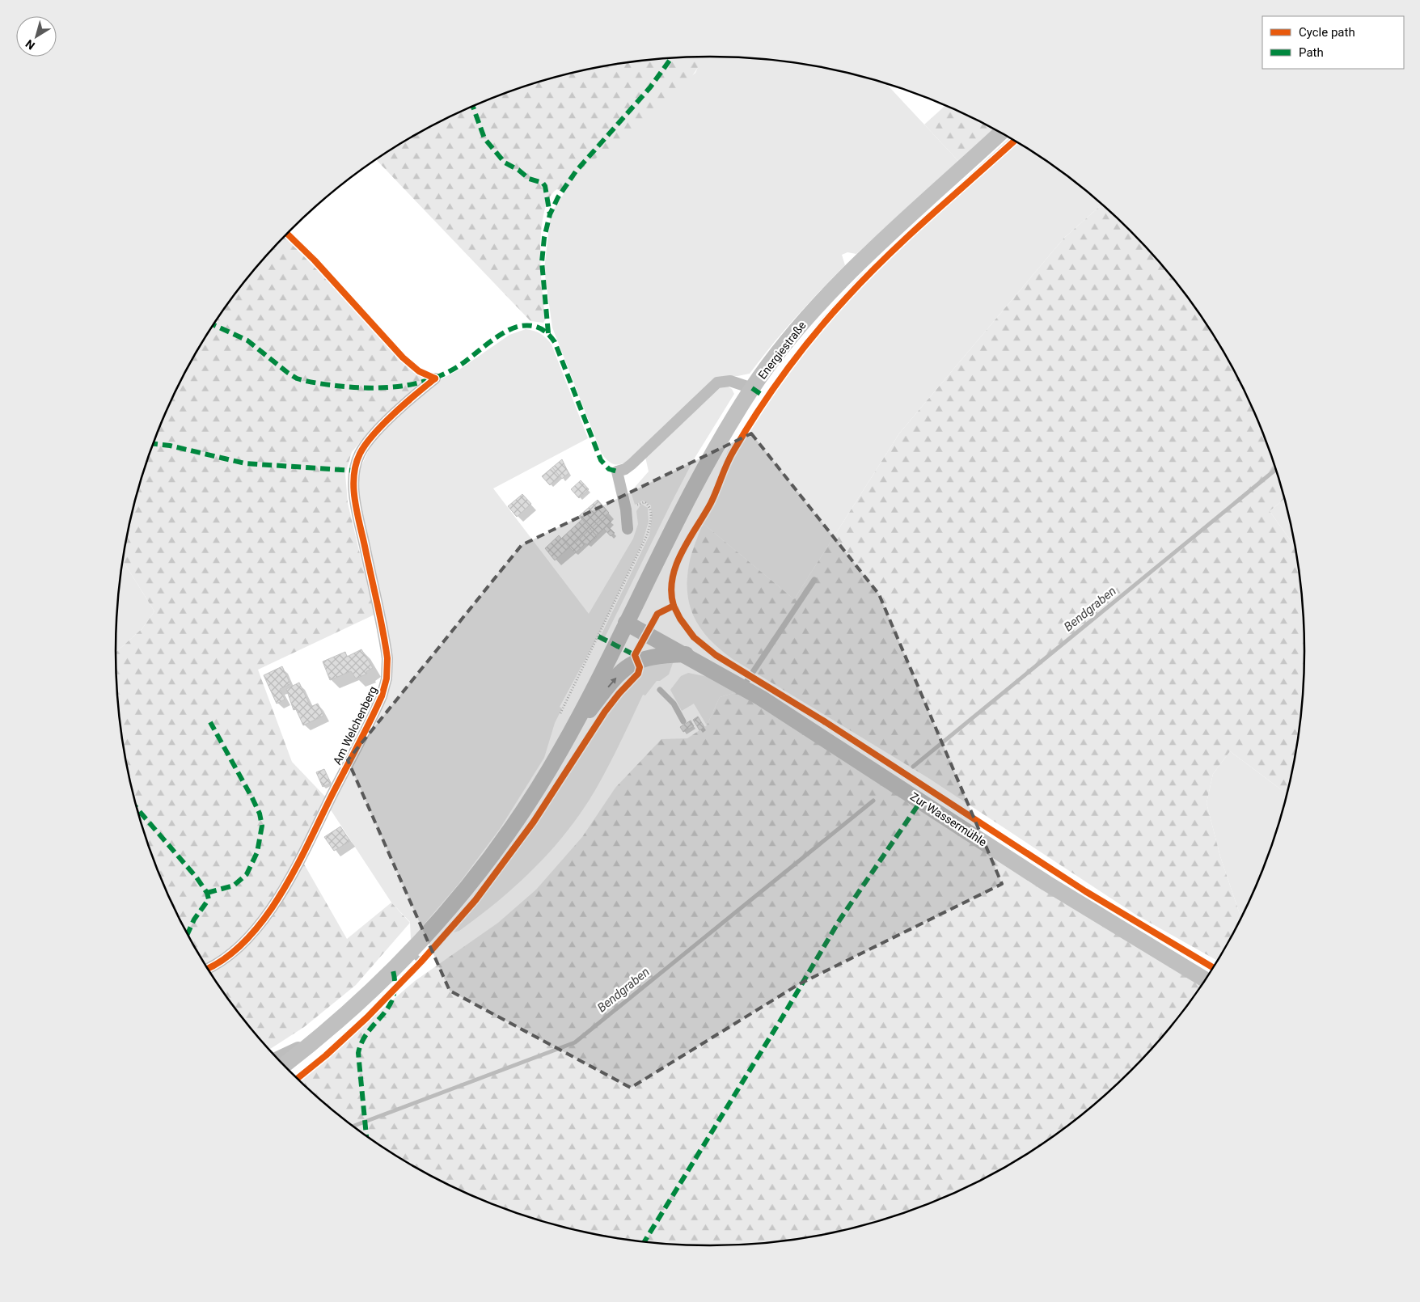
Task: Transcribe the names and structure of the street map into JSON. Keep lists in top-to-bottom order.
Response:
{
  "streets": {
    "main road": ["Energiestraße", "Zur Wassermühle"],
    "street": ["Am Welchenberg"]
  },
  "crossings": [
    ["Energiestraße", "Zur Wassermühle"]
  ],
  "water": ["Bendgraben"],
  "legend": ["Cycle path", "Path"],
  "north": "bottom left"
}
